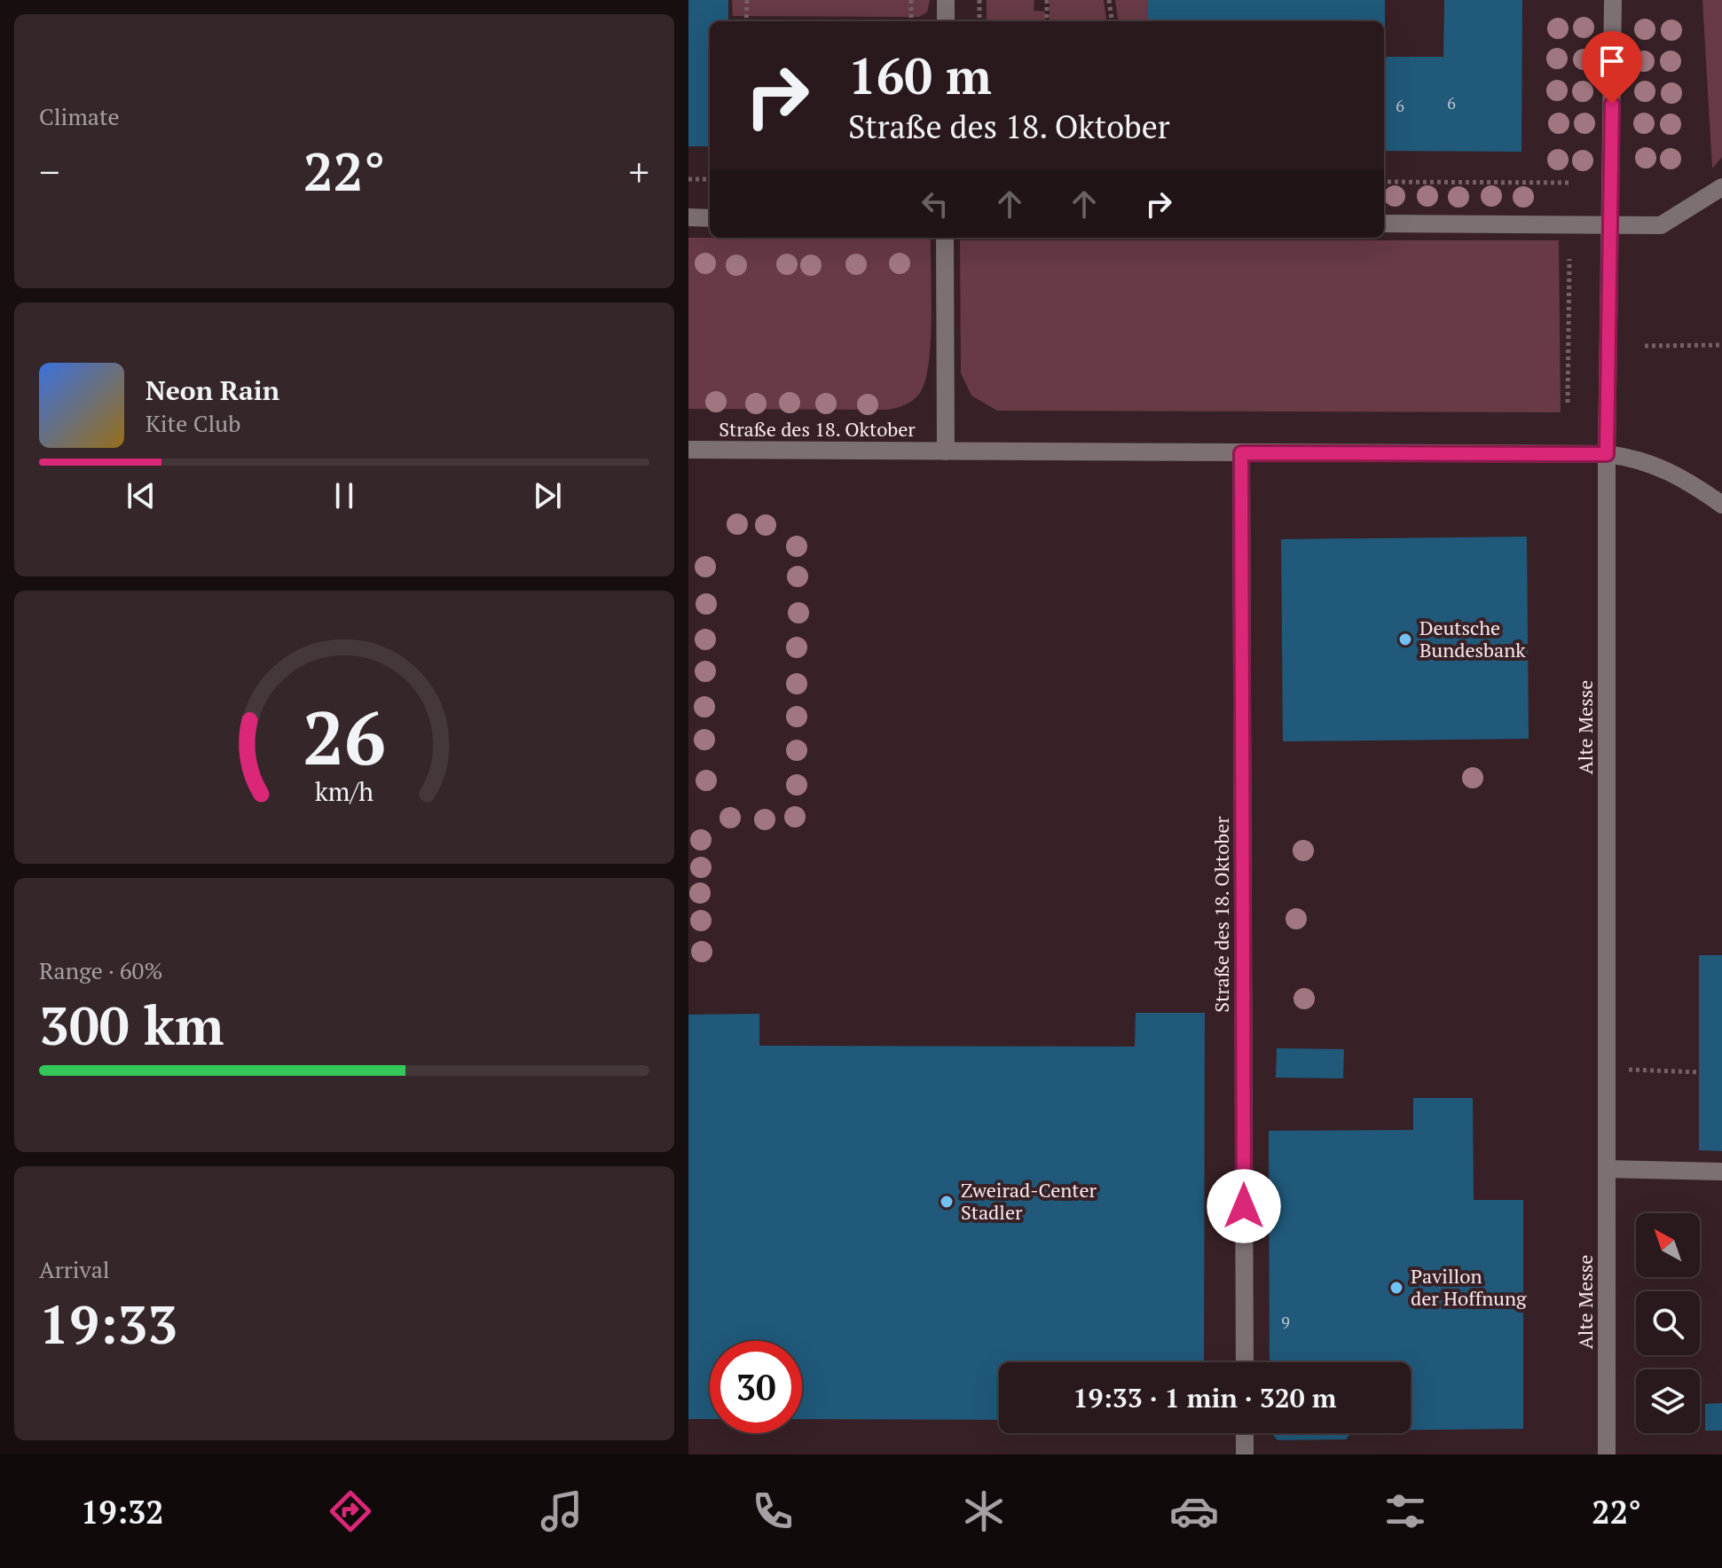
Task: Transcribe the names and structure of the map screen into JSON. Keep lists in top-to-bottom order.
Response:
{
  "streets": {
    "street": ["Straße des 18. Oktober", "Alte Messe"]
  },
  "crossings": [
    ["Straße des 18. Oktober", "Alte Messe"]
  ],
  "places": ["Deutsche Bundesbank", "Zweirad-Center Stadler", "Pavillon der Hoffnung"],
  "house_numbers": ["6", "6", "9"],
  "north": "top left",
  "page": {
    "tile": [
      "Climate",
      ["Range · 60%", "300 km"],
      ["Arrival", "19:33"]
    ],
    "turn": ["160 m", "Straße des 18. Oktober"],
    "heat": ["−", "22°", "+"],
    "song": ["Neon Rain", "Kite Club"],
    "limit": "30",
    "trip": "19:33 · 1 min · 320 m",
    "tabs": ["19:32", "22°"],
    "gauge": ["26", "km/h"]
  }
}
